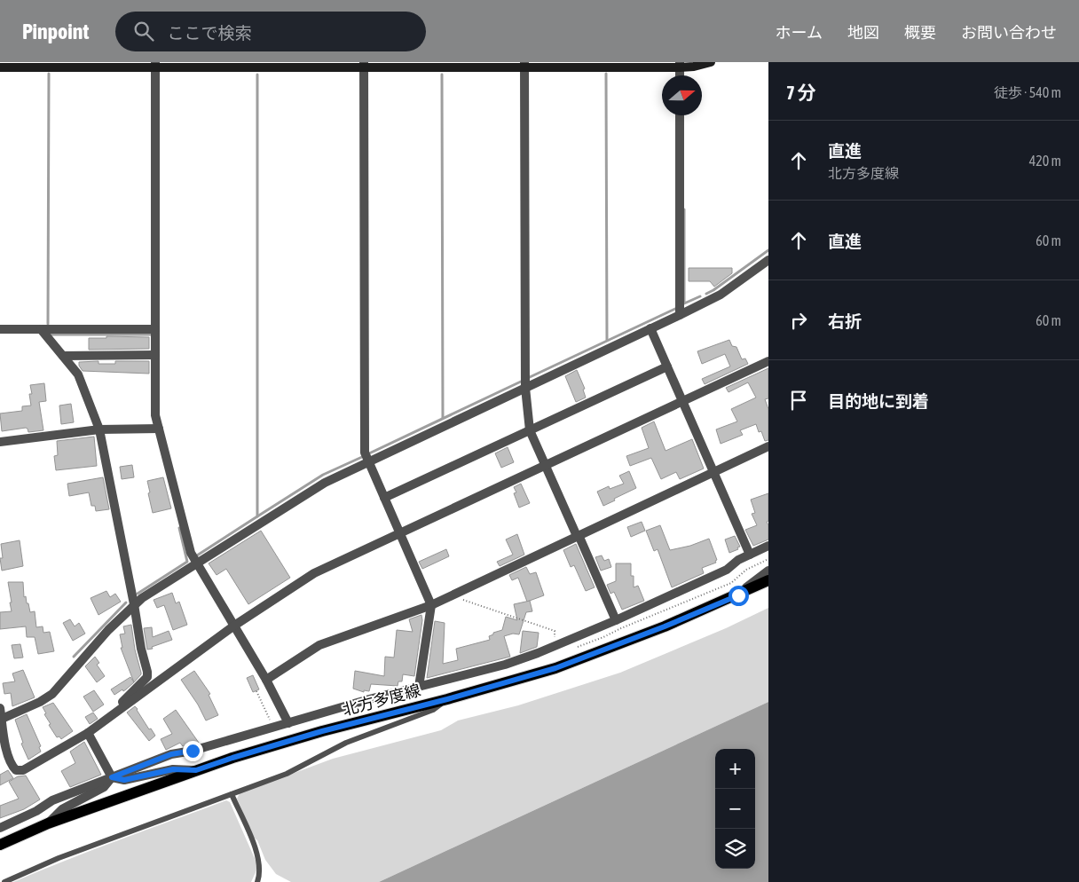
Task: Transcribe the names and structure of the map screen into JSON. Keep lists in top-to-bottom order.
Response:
{
  "streets": {
    "main road": ["北方多度線"]
  },
  "north": "right",
  "page": {
    "header": "Pinpoint",
    "search": "ここで検索",
    "nav": [
      "ホーム",
      "地図",
      "概要",
      "お問い合わせ"
    ],
    "heading": ["7 分", "徒歩 · 540 m"],
    "list": [
      ["直進", "北方多度線", "420 m"],
      ["直進", "60 m"],
      ["右折", "60 m"],
      "目的地に到着"
    ],
    "map_buttons": ["+", "−"]
  }
}
